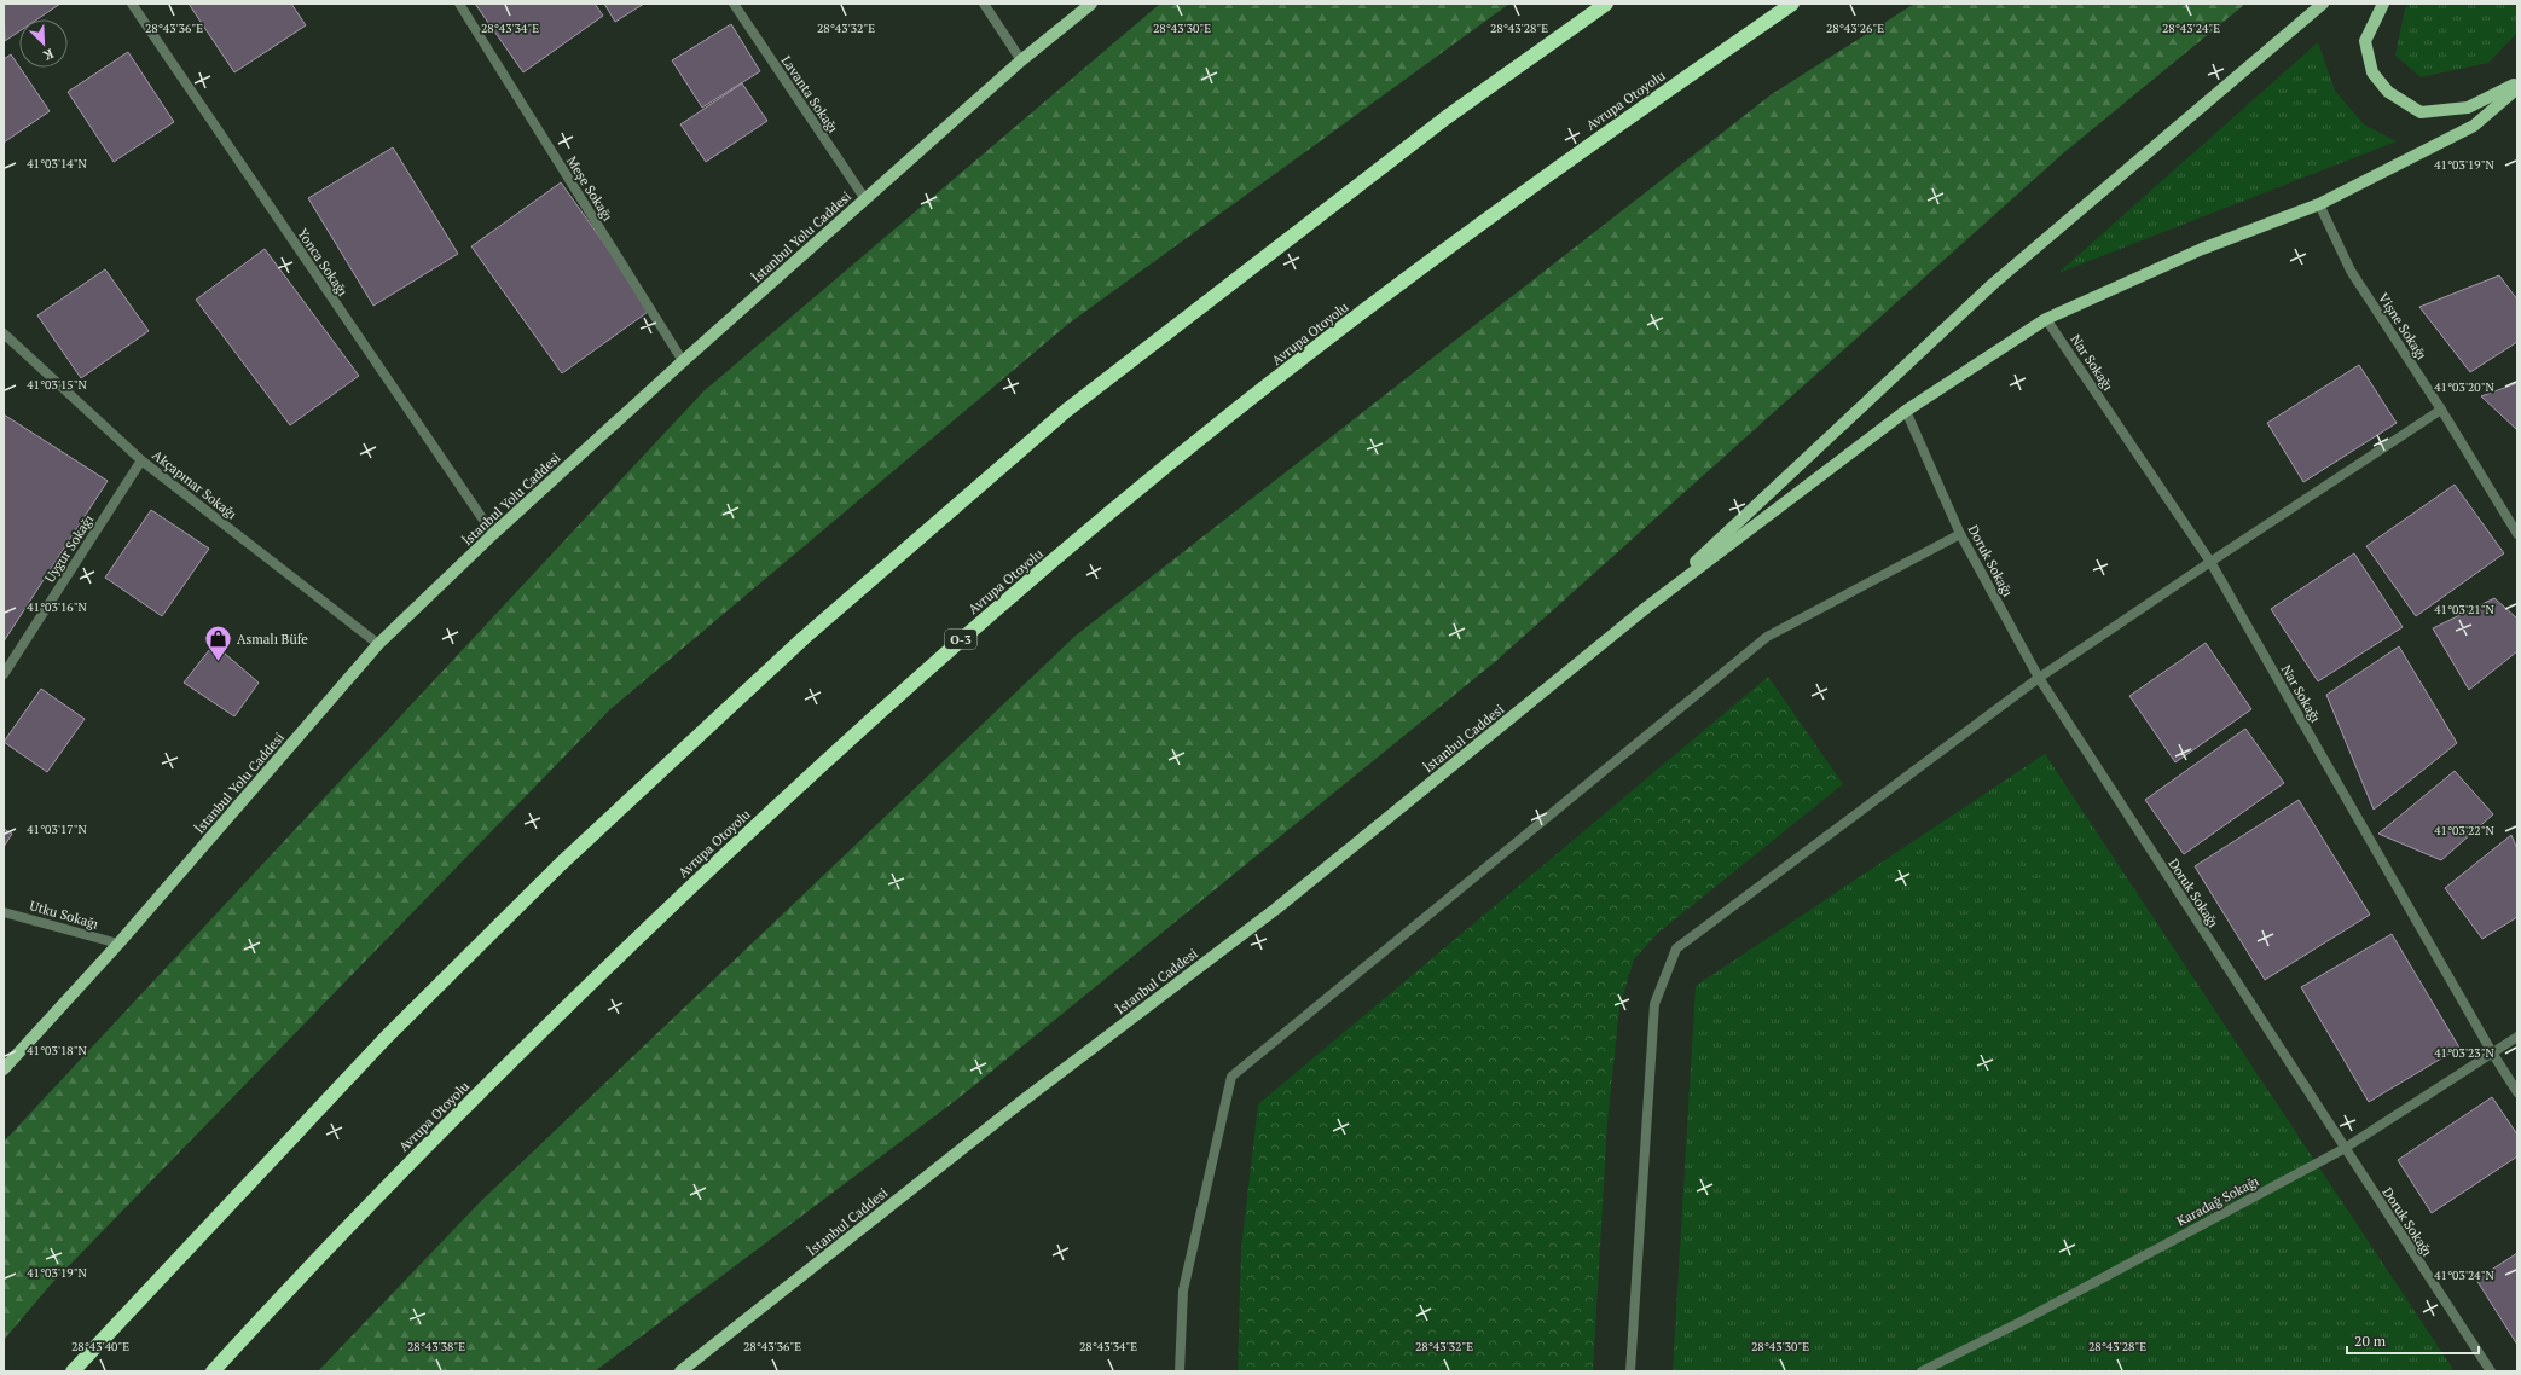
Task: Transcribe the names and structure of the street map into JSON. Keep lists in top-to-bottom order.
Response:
{
  "streets": {
    "highway": ["Avrupa Otoyolu", "O-3"],
    "main road": ["İstanbul Yolu Caddesi", "İstanbul Caddesi"],
    "street": [
      "Lavanta Sokağı",
      "Meşe Sokağı",
      "Yonca Sokağı",
      "Vişne Sokağı",
      "Nar Sokağı",
      "Akçapınar Sokağı",
      "Uygur Sokağı",
      "Doruk Sokağı",
      "Utku Sokağı",
      "Karadağ Sokağı"
    ]
  },
  "crossings": [
    ["Lavanta Sokağı", "İstanbul Yolu Caddesi"],
    ["Meşe Sokağı", "İstanbul Yolu Caddesi"],
    ["İstanbul Yolu Caddesi", "Yonca Sokağı"],
    ["İstanbul Yolu Caddesi", "Akçapınar Sokağı"],
    ["İstanbul Yolu Caddesi", "Utku Sokağı"],
    ["Nar Sokağı", "Karadağ Sokağı"],
    ["Akçapınar Sokağı", "Uygur Sokağı"],
    ["Doruk Sokağı", "Karadağ Sokağı"]
  ],
  "places": {
    "shop": ["Asmalı Büfe"]
  },
  "scale_bar": "20 m",
  "north": "bottom right",
  "coordinates": [
    "28°43'36\"E",
    "28°43'34\"E",
    "28°43'32\"E",
    "28°43'30\"E",
    "28°43'28\"E",
    "28°43'26\"E",
    "28°43'24\"E",
    "41°03'14\"N",
    "41°03'19\"N",
    "41°03'15\"N",
    "41°03'20\"N",
    "41°03'16\"N",
    "41°03'21\"N",
    "41°03'17\"N",
    "41°03'22\"N",
    "41°03'18\"N",
    "41°03'23\"N",
    "41°03'24\"N",
    "28°43'40\"E",
    "28°43'38\"E"
  ]
}
